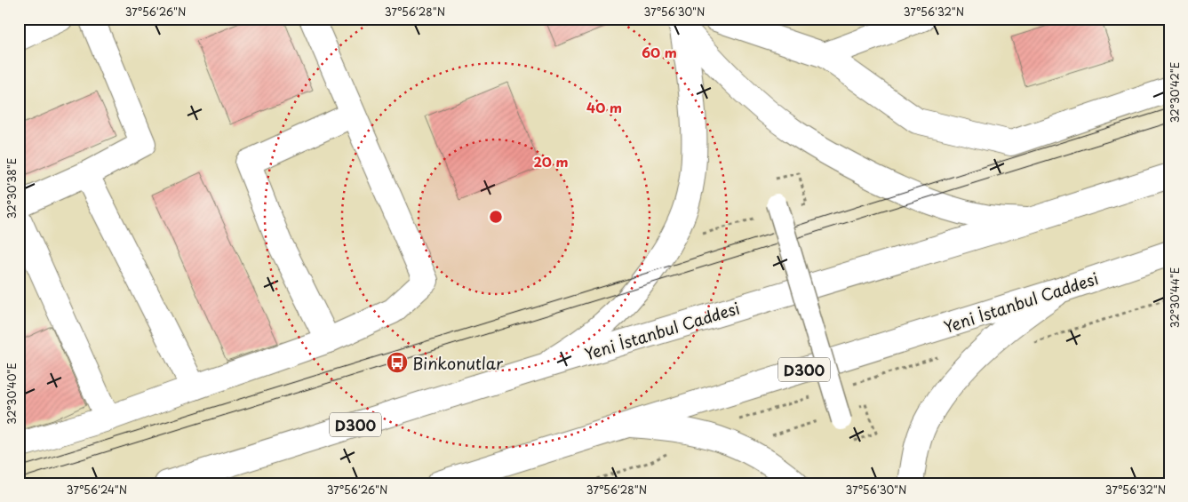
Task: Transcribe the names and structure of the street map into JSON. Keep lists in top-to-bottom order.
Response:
{
  "streets": {
    "main road": ["Yeni İstanbul Caddesi", "D300"]
  },
  "places": {
    "bus stop": ["Binkonutlar"]
  },
  "coordinates": [
    "37°56'26\"N",
    "37°56'28\"N",
    "37°56'30\"N",
    "37°56'32\"N",
    "32°30'42\"E",
    "32°30'38\"E",
    "32°30'44\"E",
    "32°30'40\"E",
    "37°56'24\"N"
  ],
  "rings": ["60 m", "40 m", "20 m"]
}
